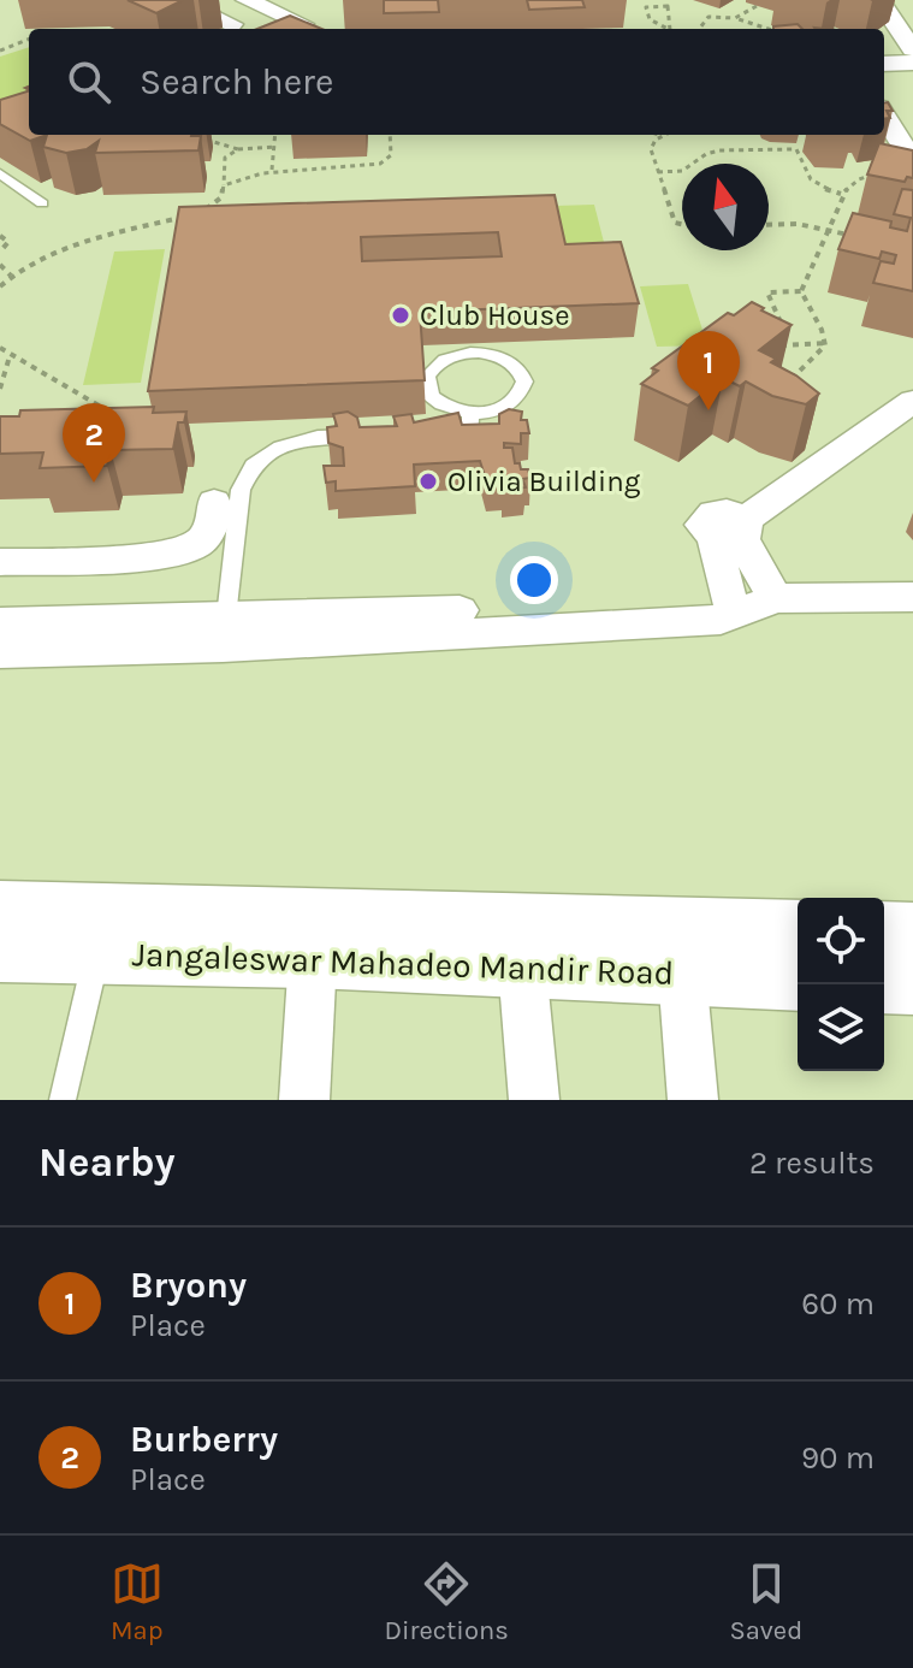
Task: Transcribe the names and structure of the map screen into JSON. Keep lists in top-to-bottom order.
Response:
{
  "streets": {
    "main road": ["Jangaleswar Mahadeo Mandir Road"]
  },
  "places": ["Club House", "Olivia Building"],
  "north": "top",
  "page": {
    "search": "Search here",
    "pins": ["1", "2"],
    "heading": ["Nearby", "2 results"],
    "list": [
      {
        "mark": "1",
        "name": "Bryony",
        "note": "Place",
        "value": "60 m"
      },
      {
        "mark": "2",
        "name": "Burberry",
        "note": "Place",
        "value": "90 m"
      }
    ],
    "nav": ["Map", "Directions", "Saved"]
  }
}
